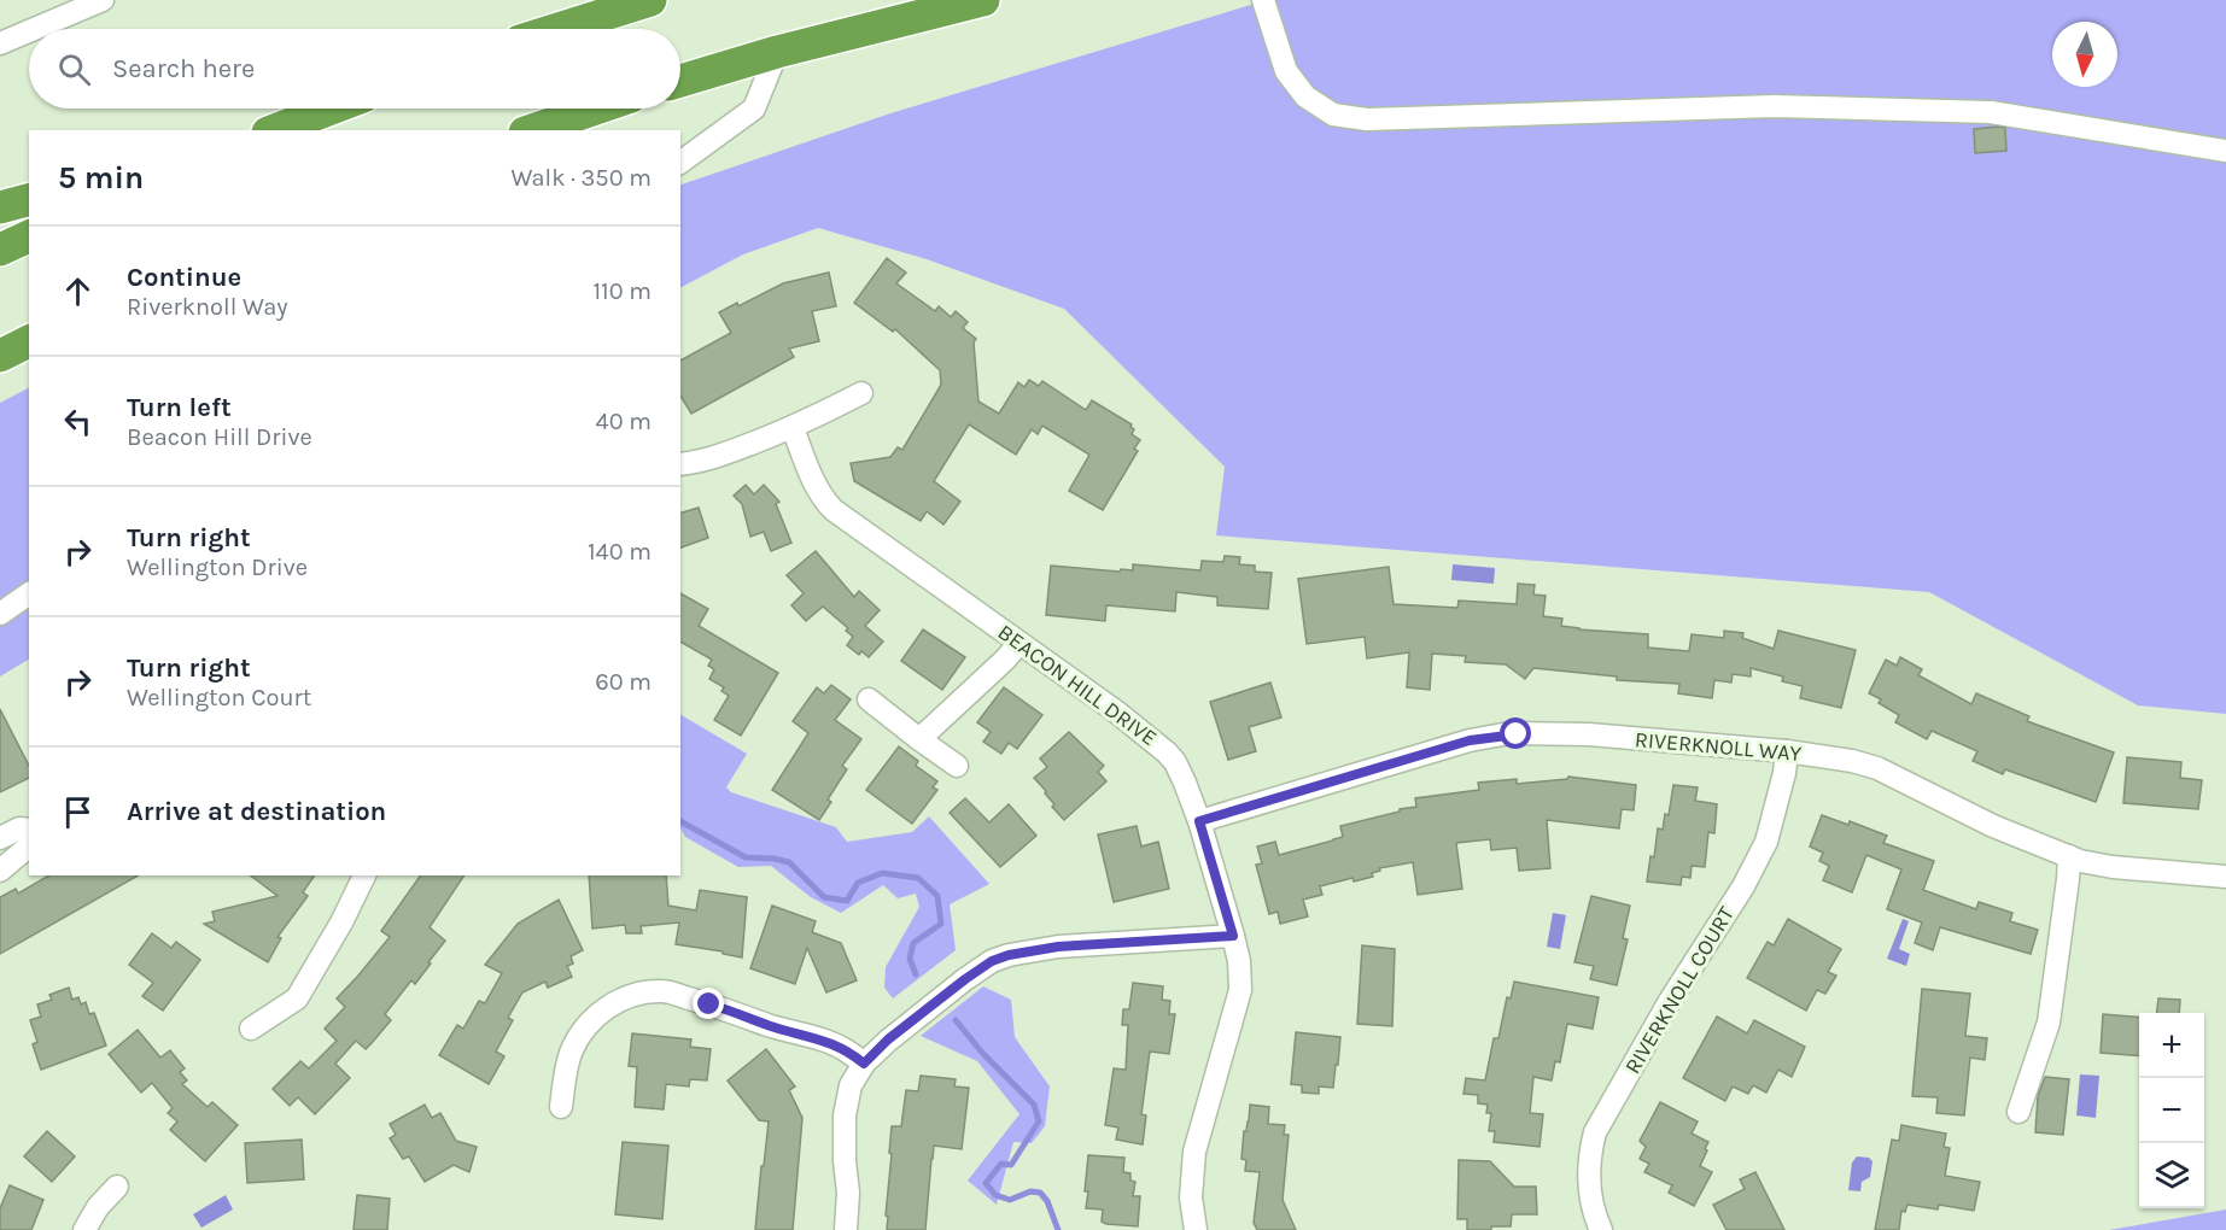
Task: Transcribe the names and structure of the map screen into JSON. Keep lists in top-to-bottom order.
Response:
{
  "streets": {
    "street": ["BEACON HILL DRIVE", "RIVERKNOLL WAY", "RIVERKNOLL COURT"]
  },
  "crossings": [
    ["BEACON HILL DRIVE", "RIVERKNOLL WAY"],
    ["RIVERKNOLL WAY", "RIVERKNOLL COURT"]
  ],
  "north": "bottom",
  "page": {
    "search": "Search here",
    "heading": ["5 min", "Walk · 350 m"],
    "list": [
      ["Continue", "Riverknoll Way", "110 m"],
      ["Turn left", "Beacon Hill Drive", "40 m"],
      ["Turn right", "Wellington Drive", "140 m"],
      ["Turn right", "Wellington Court", "60 m"],
      "Arrive at destination"
    ],
    "map_buttons": ["+", "−"]
  }
}
